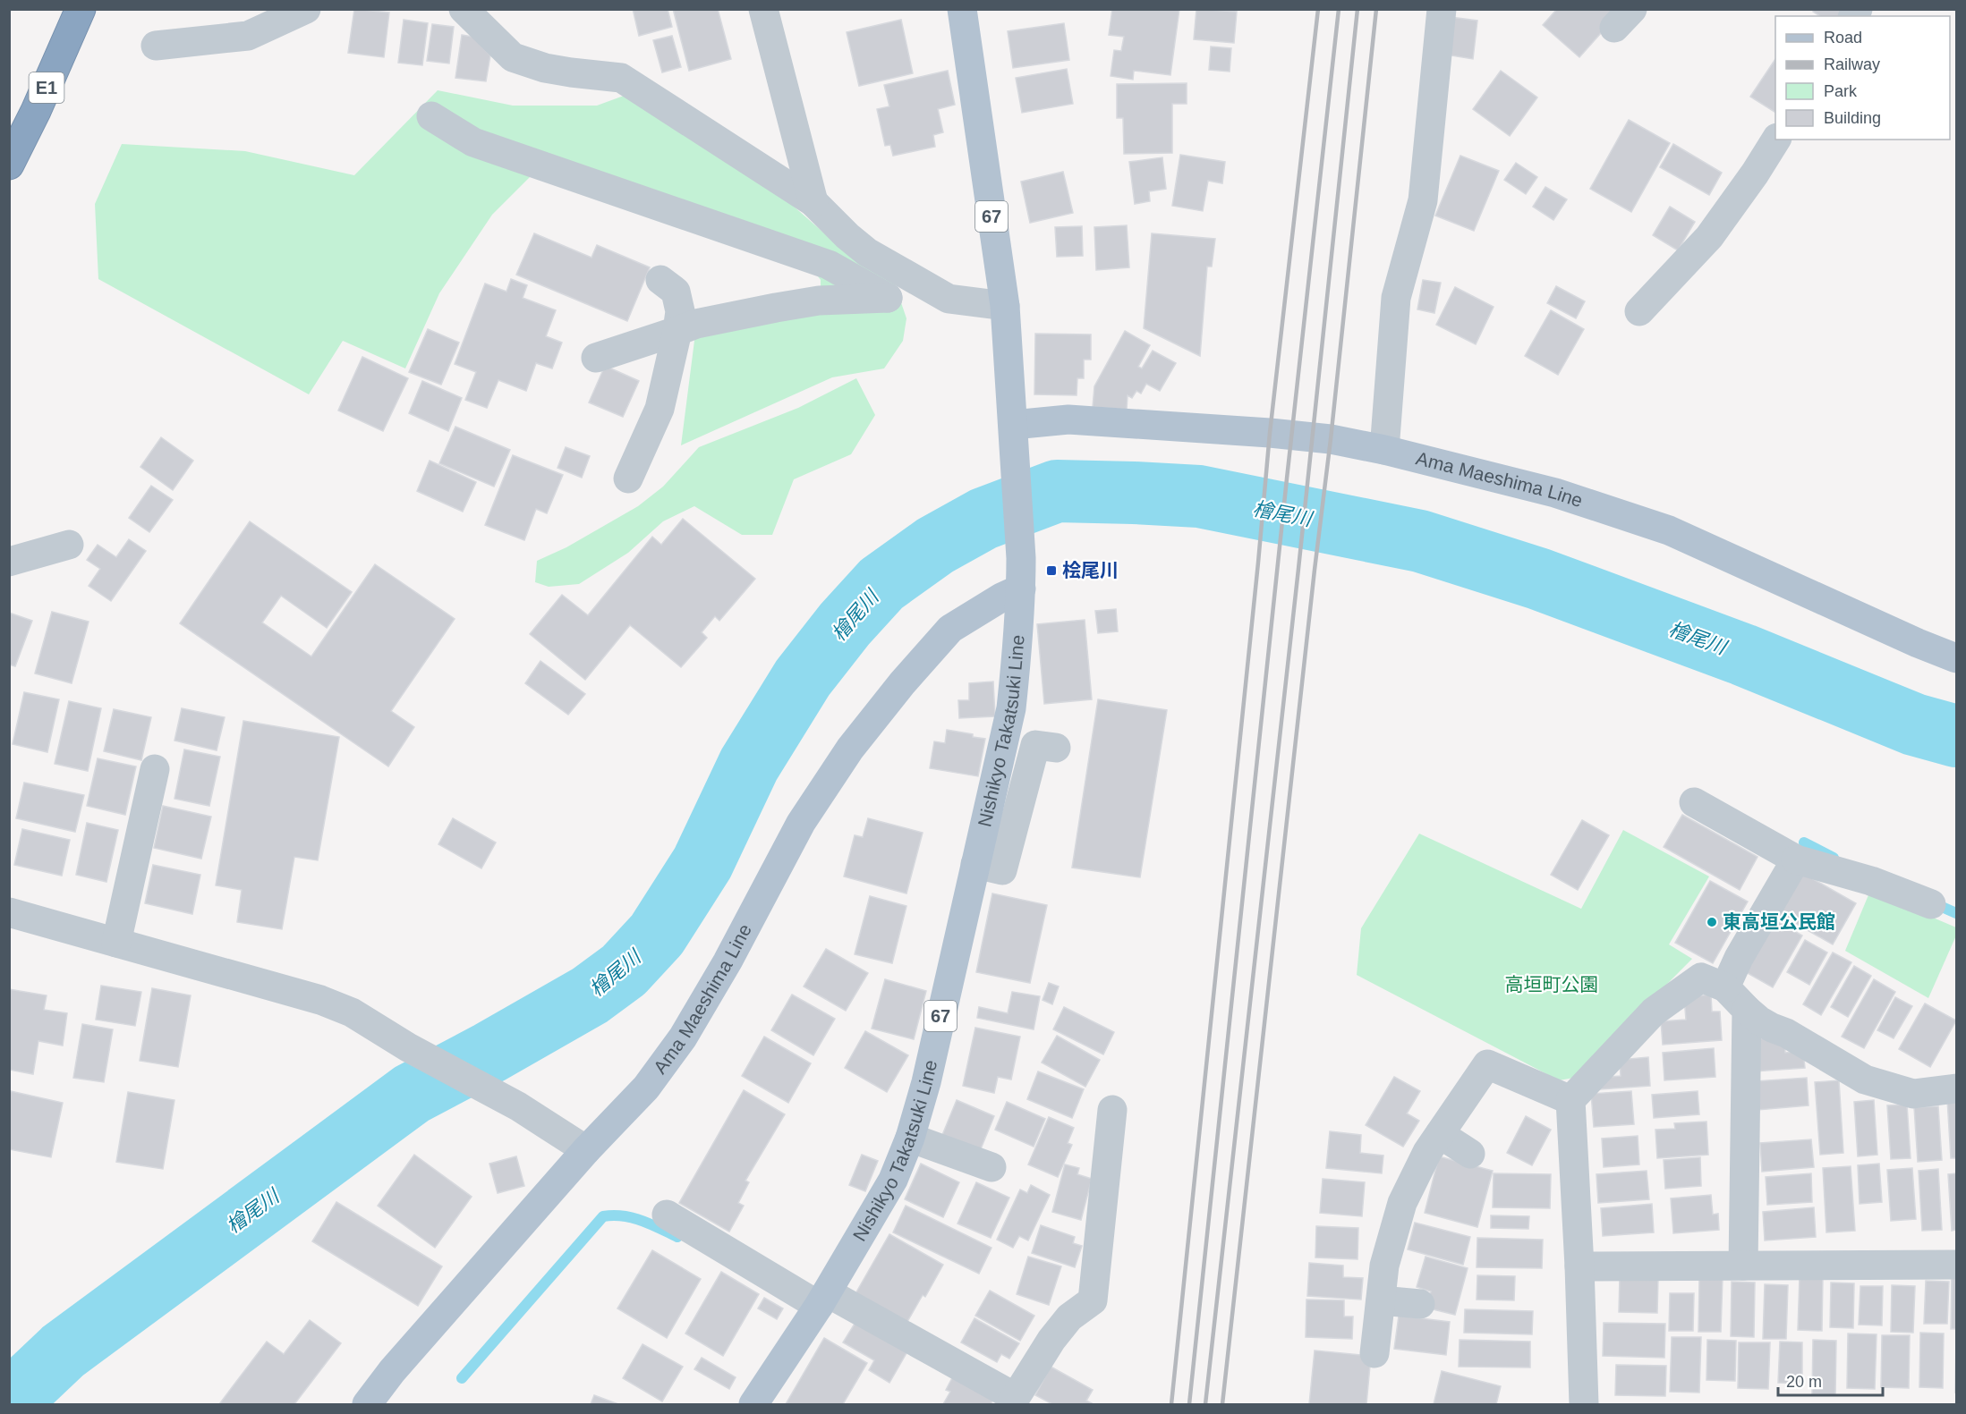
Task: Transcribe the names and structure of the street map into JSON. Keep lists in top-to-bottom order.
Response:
{
  "streets": {
    "highway": ["E1"],
    "main road": ["67", "Ama Maeshima Line", "Nishikyo Takatsuki Line"]
  },
  "crossings": [
    ["Ama Maeshima Line", "Nishikyo Takatsuki Line"]
  ],
  "water": ["檜尾川"],
  "parks": ["高垣町公園"],
  "places": {
    "transit": ["桧尾川"],
    "other": ["東高垣公民館"]
  },
  "legend": [
    "Road",
    "Railway",
    "Park",
    "Building"
  ],
  "scale_bar": "20 m"
}
